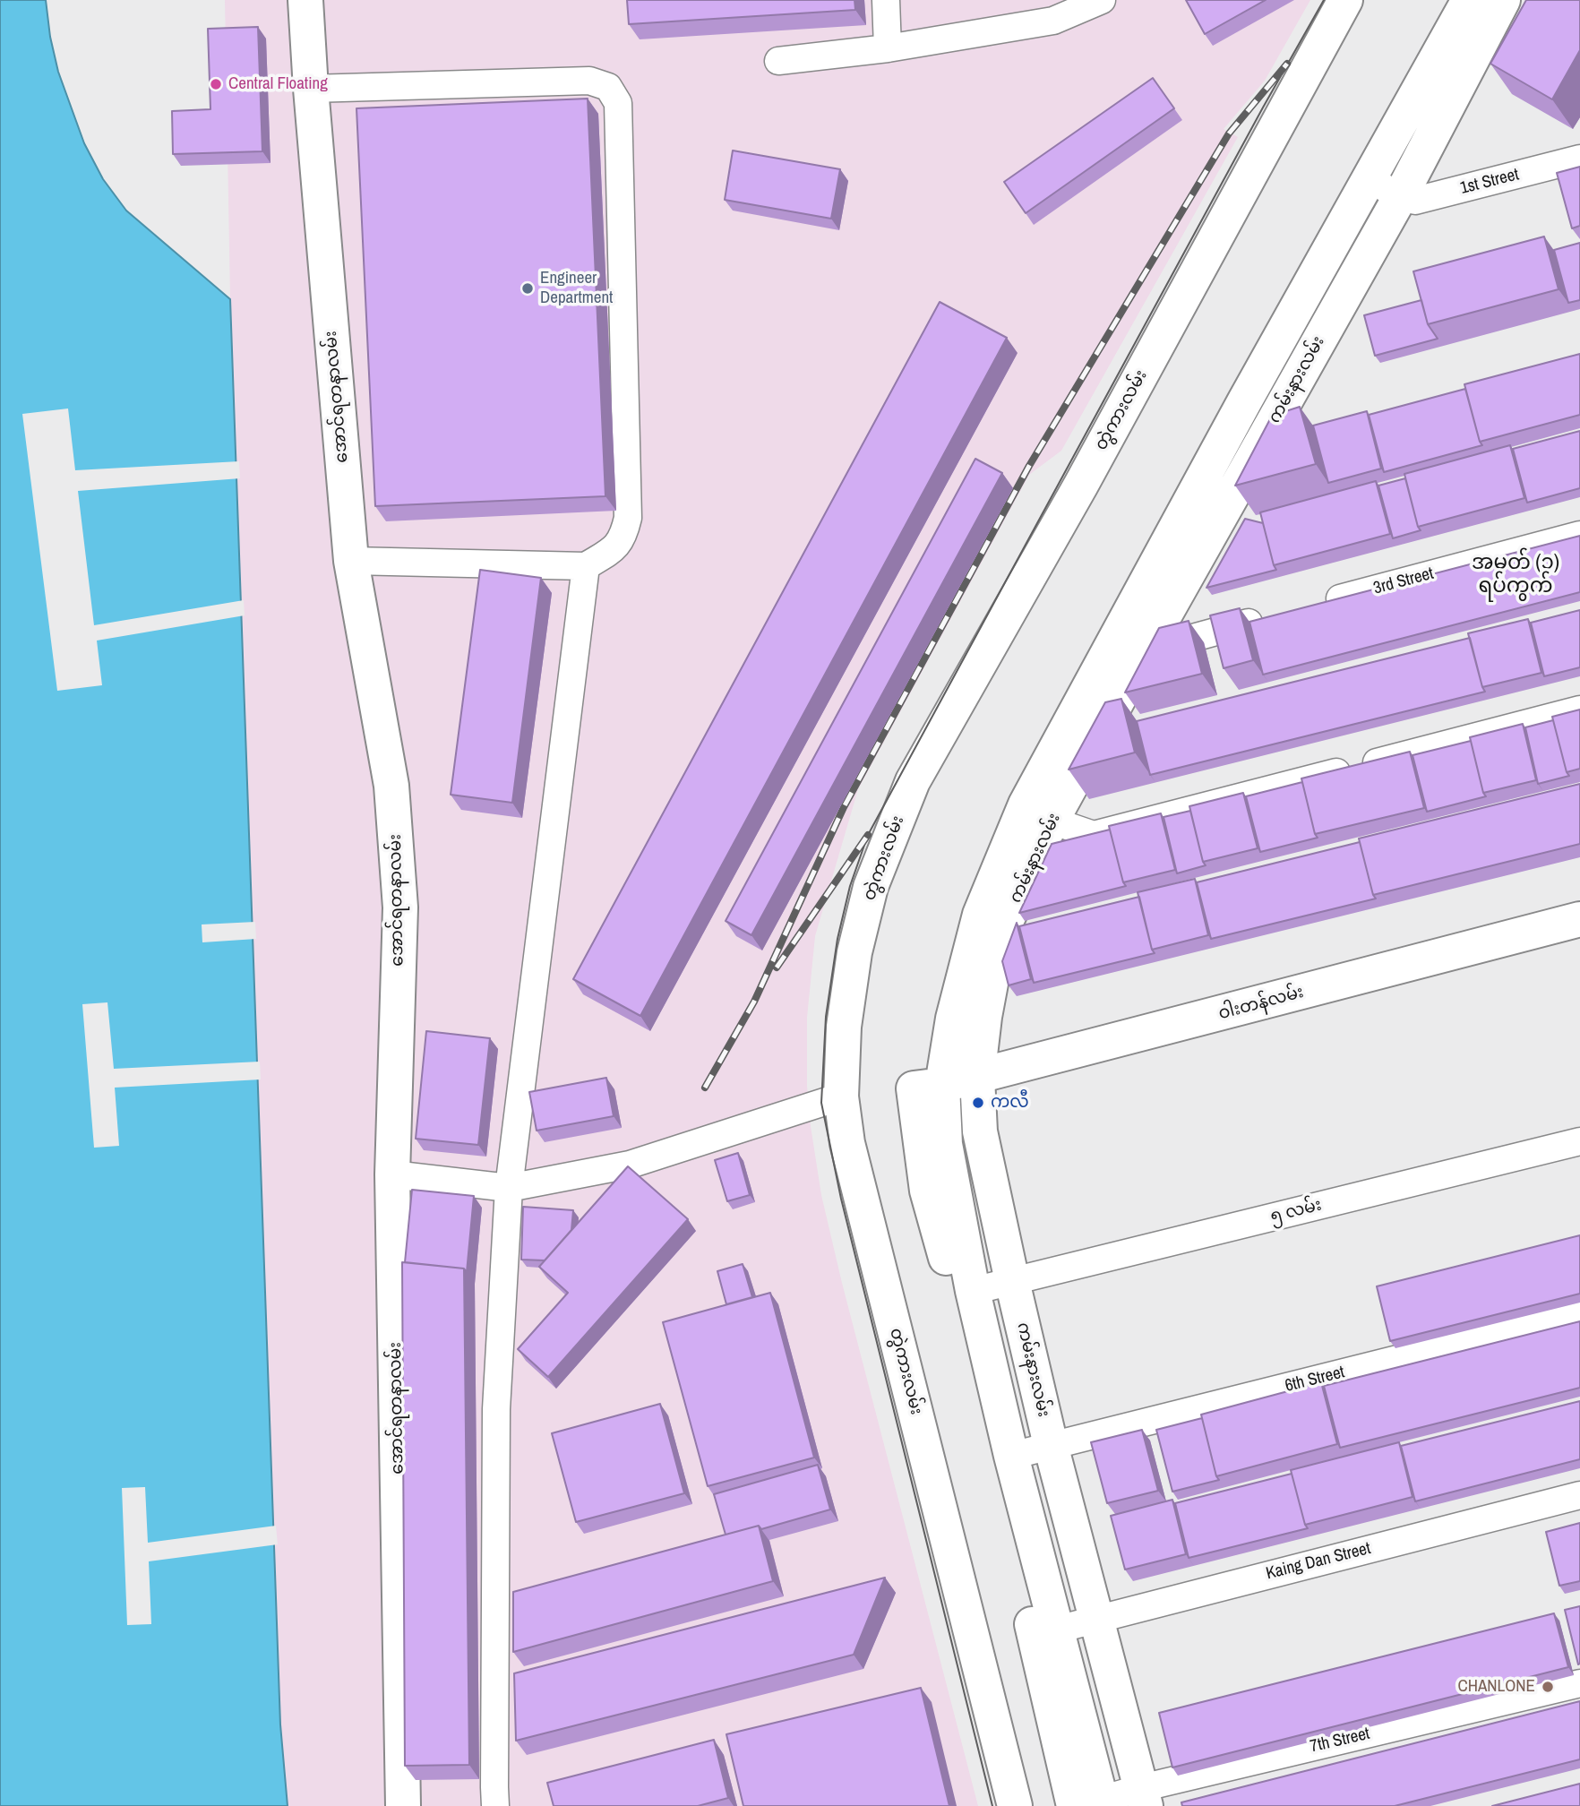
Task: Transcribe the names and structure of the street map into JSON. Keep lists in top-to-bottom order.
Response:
{
  "streets": {
    "main road": [
      "ကမ်းနားလမ်း",
      "အောင်ရတနာလမ်း",
      "တွဲကားလမ်း",
      "ဝါးတန်လမ်း"
    ],
    "street": [
      "1st Street",
      "3rd Street",
      "၅ လမ်း",
      "6th Street",
      "Kaing Dan Street",
      "7th Street"
    ]
  },
  "crossings": [
    ["1st Street", "ကမ်းနားလမ်း"],
    ["ကမ်းနားလမ်း", "ဝါးတန်လမ်း"],
    ["ကမ်းနားလမ်း", "၅ လမ်း"],
    ["ကမ်းနားလမ်း", "6th Street"],
    ["ကမ်းနားလမ်း", "Kaing Dan Street"],
    ["ကမ်းနားလမ်း", "7th Street"]
  ],
  "districts": ["အမှတ် (၁) ရပ်ကွက်"],
  "places": [
    "Central Floating",
    "Engineer Department",
    "ကလီ",
    "CHANLONE"
  ]
}
